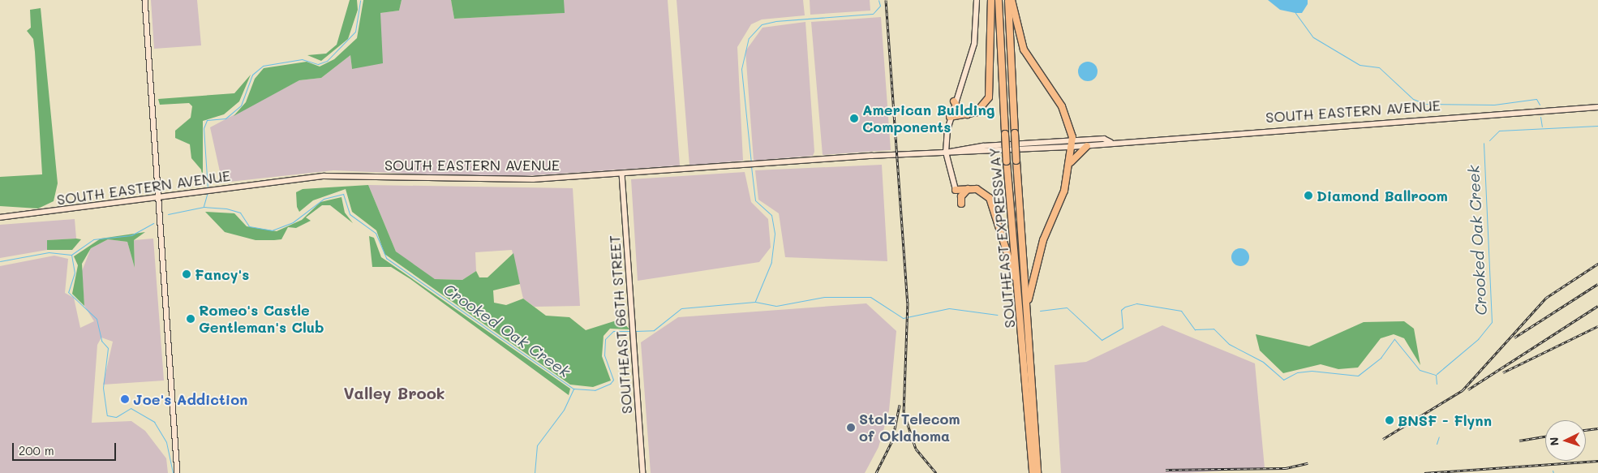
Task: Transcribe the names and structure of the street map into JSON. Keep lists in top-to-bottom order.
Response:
{
  "streets": {
    "highway": ["SOUTHEAST EXPRESSWAY"],
    "main road": ["SOUTH EASTERN AVENUE", "SOUTHEAST 66TH STREET"]
  },
  "crossings": [
    ["SOUTH EASTERN AVENUE", "SOUTHEAST 66TH STREET"]
  ],
  "districts": ["Valley Brook"],
  "water": ["Crooked Oak Creek"],
  "places": [
    "American Building Components",
    "Diamond Ballroom",
    "Fancy's",
    "Romeo's Castle Gentleman's Club",
    "Joe's Addiction",
    "BNSF - Flynn",
    "Stolz Telecom of Oklahoma"
  ],
  "scale_bar": "200 m",
  "north": "left"
}
